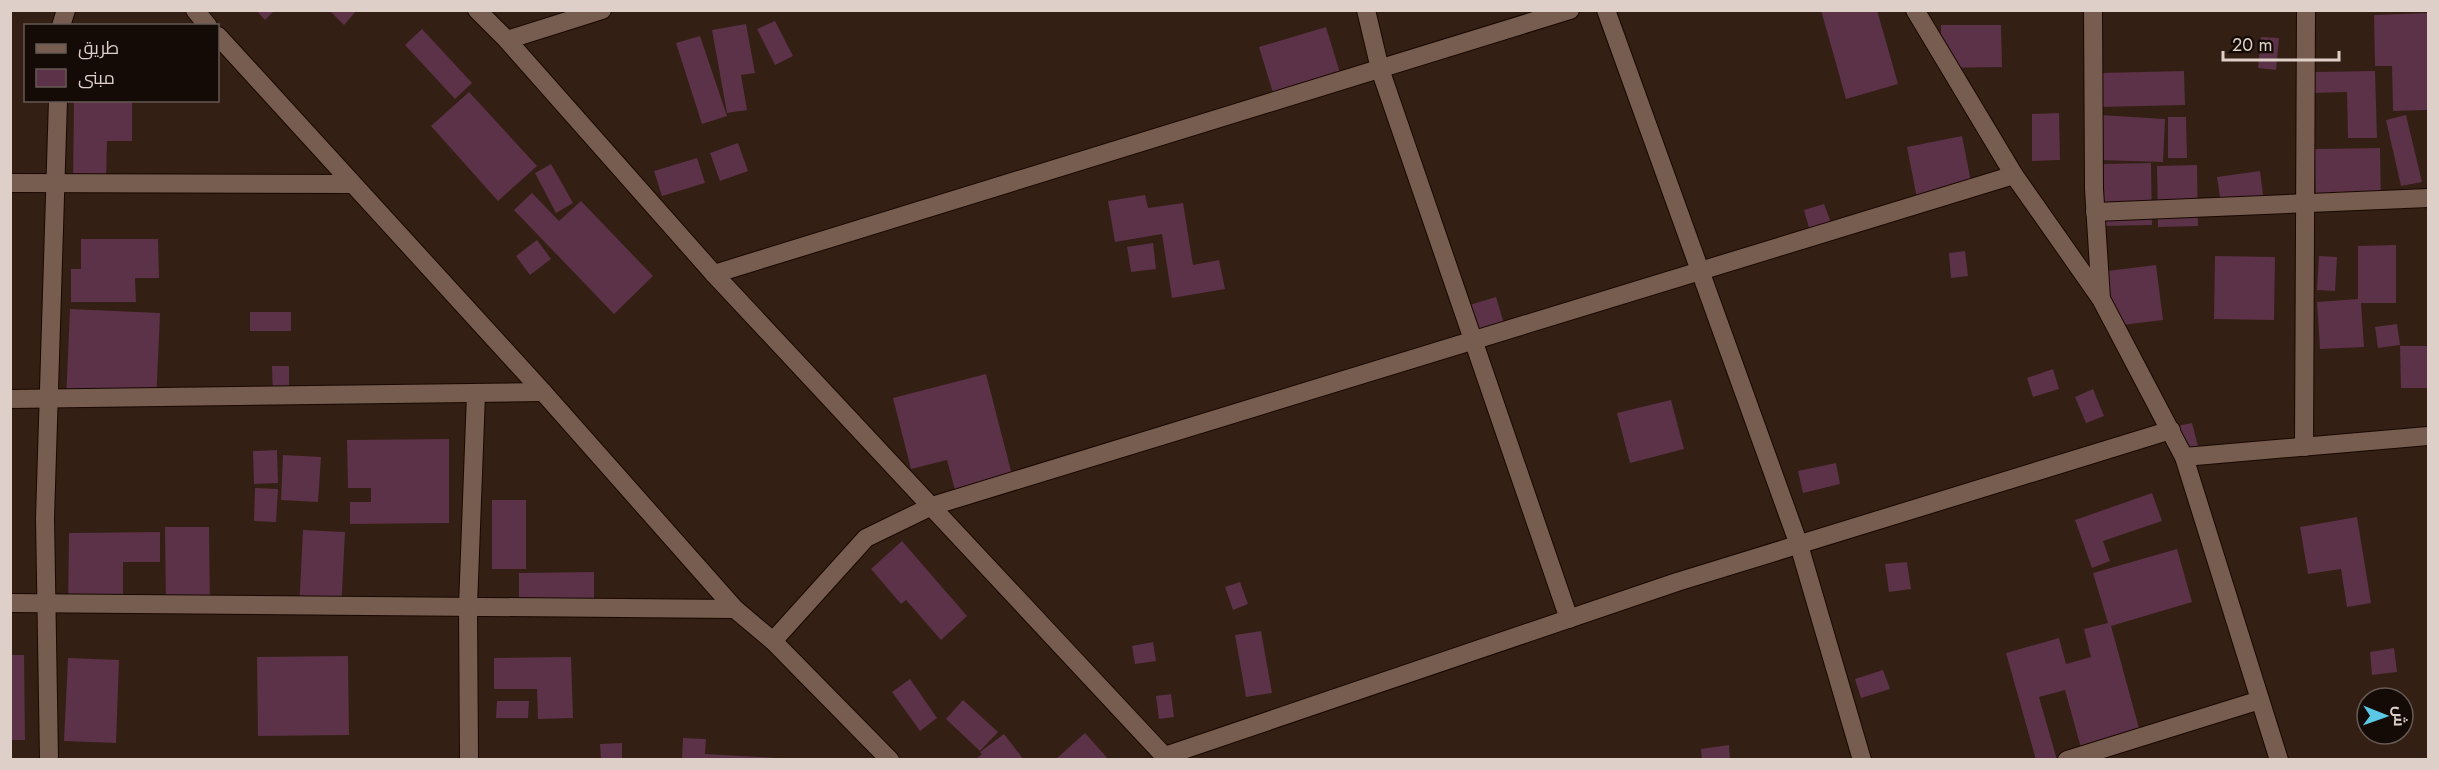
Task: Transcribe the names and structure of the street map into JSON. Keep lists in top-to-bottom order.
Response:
{
  "legend": ["طريق", "مبنى"],
  "scale_bar": "20 m",
  "north": "right"
}
